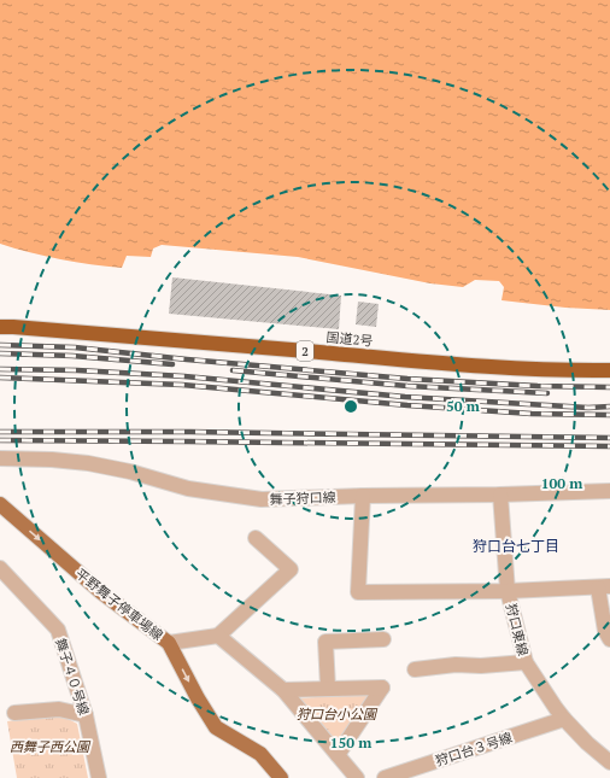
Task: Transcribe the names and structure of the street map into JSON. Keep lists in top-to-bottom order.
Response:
{
  "streets": {
    "highway": ["国道2号", "2"],
    "main road": ["平野舞子停車場線"],
    "street": [
      "舞子狩口線",
      "狩口東線",
      "舞子４０号線",
      "狩口台３号線"
    ]
  },
  "crossings": [
    ["舞子狩口線", "狩口東線"],
    ["狩口東線", "狩口台３号線"]
  ],
  "one_way": ["平野舞子停車場線"],
  "districts": ["狩口台七丁目"],
  "parks": ["狩口台小公園", "西舞子西公園"],
  "rings": ["50 m", "100 m", "150 m"]
}
